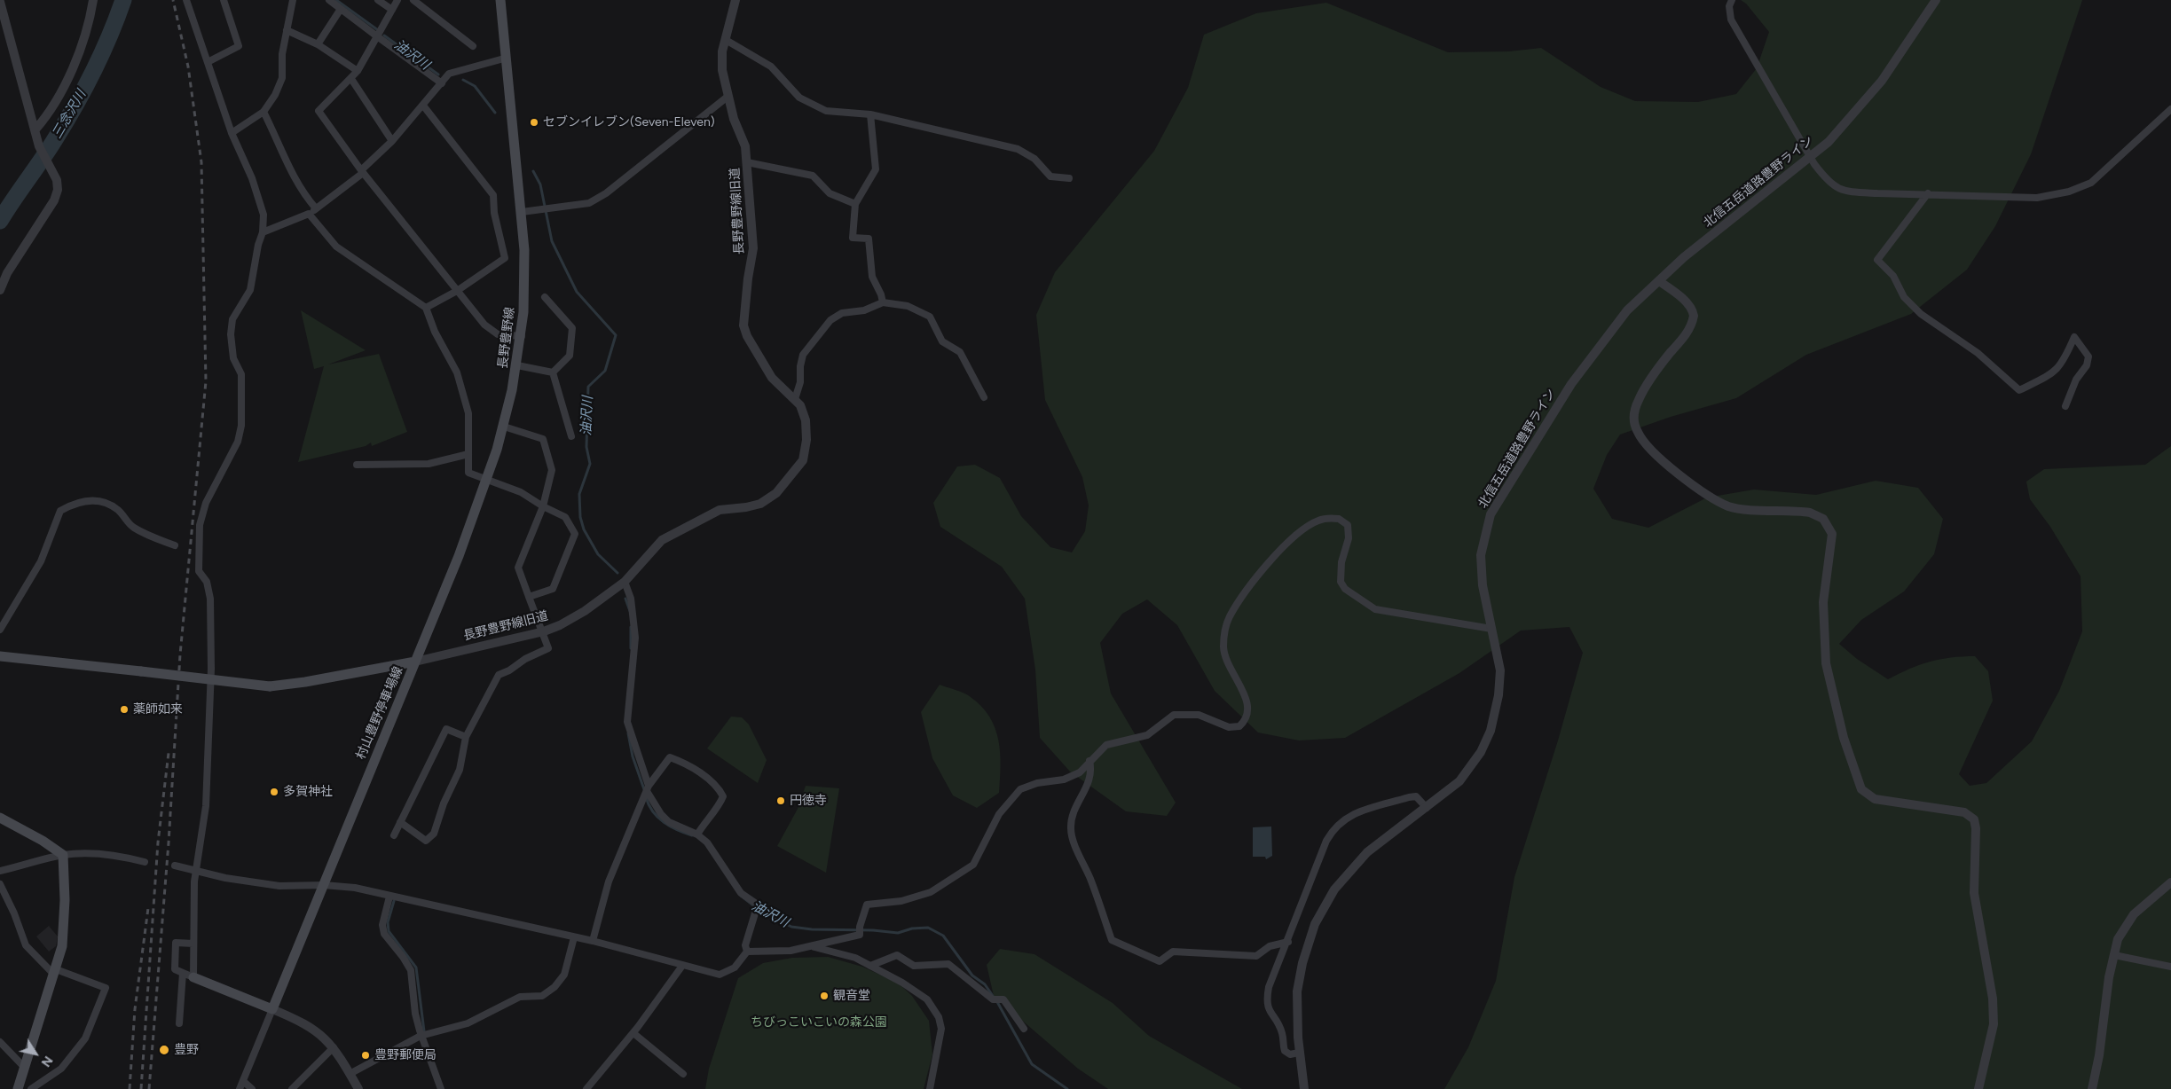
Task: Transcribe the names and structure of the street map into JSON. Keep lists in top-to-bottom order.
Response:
{
  "streets": {
    "main road": ["長野豊野線", "村山豊野停車場線"],
    "street": ["北信五岳道路豊野ライン", "長野豊野線旧道"]
  },
  "crossings": [
    ["長野豊野線旧道", "長野豊野線"],
    ["長野豊野線旧道", "村山豊野停車場線"],
    ["長野豊野線", "村山豊野停車場線"]
  ],
  "water": ["油沢川", "三念沢川"],
  "parks": ["ちびっこいこいの森公園"],
  "places": [
    "セブンイレブン(Seven-Eleven)",
    "薬師如来",
    "多賀神社",
    "円徳寺",
    "観音堂",
    "豊野",
    "豊野郵便局"
  ],
  "north": "bottom right"
}
